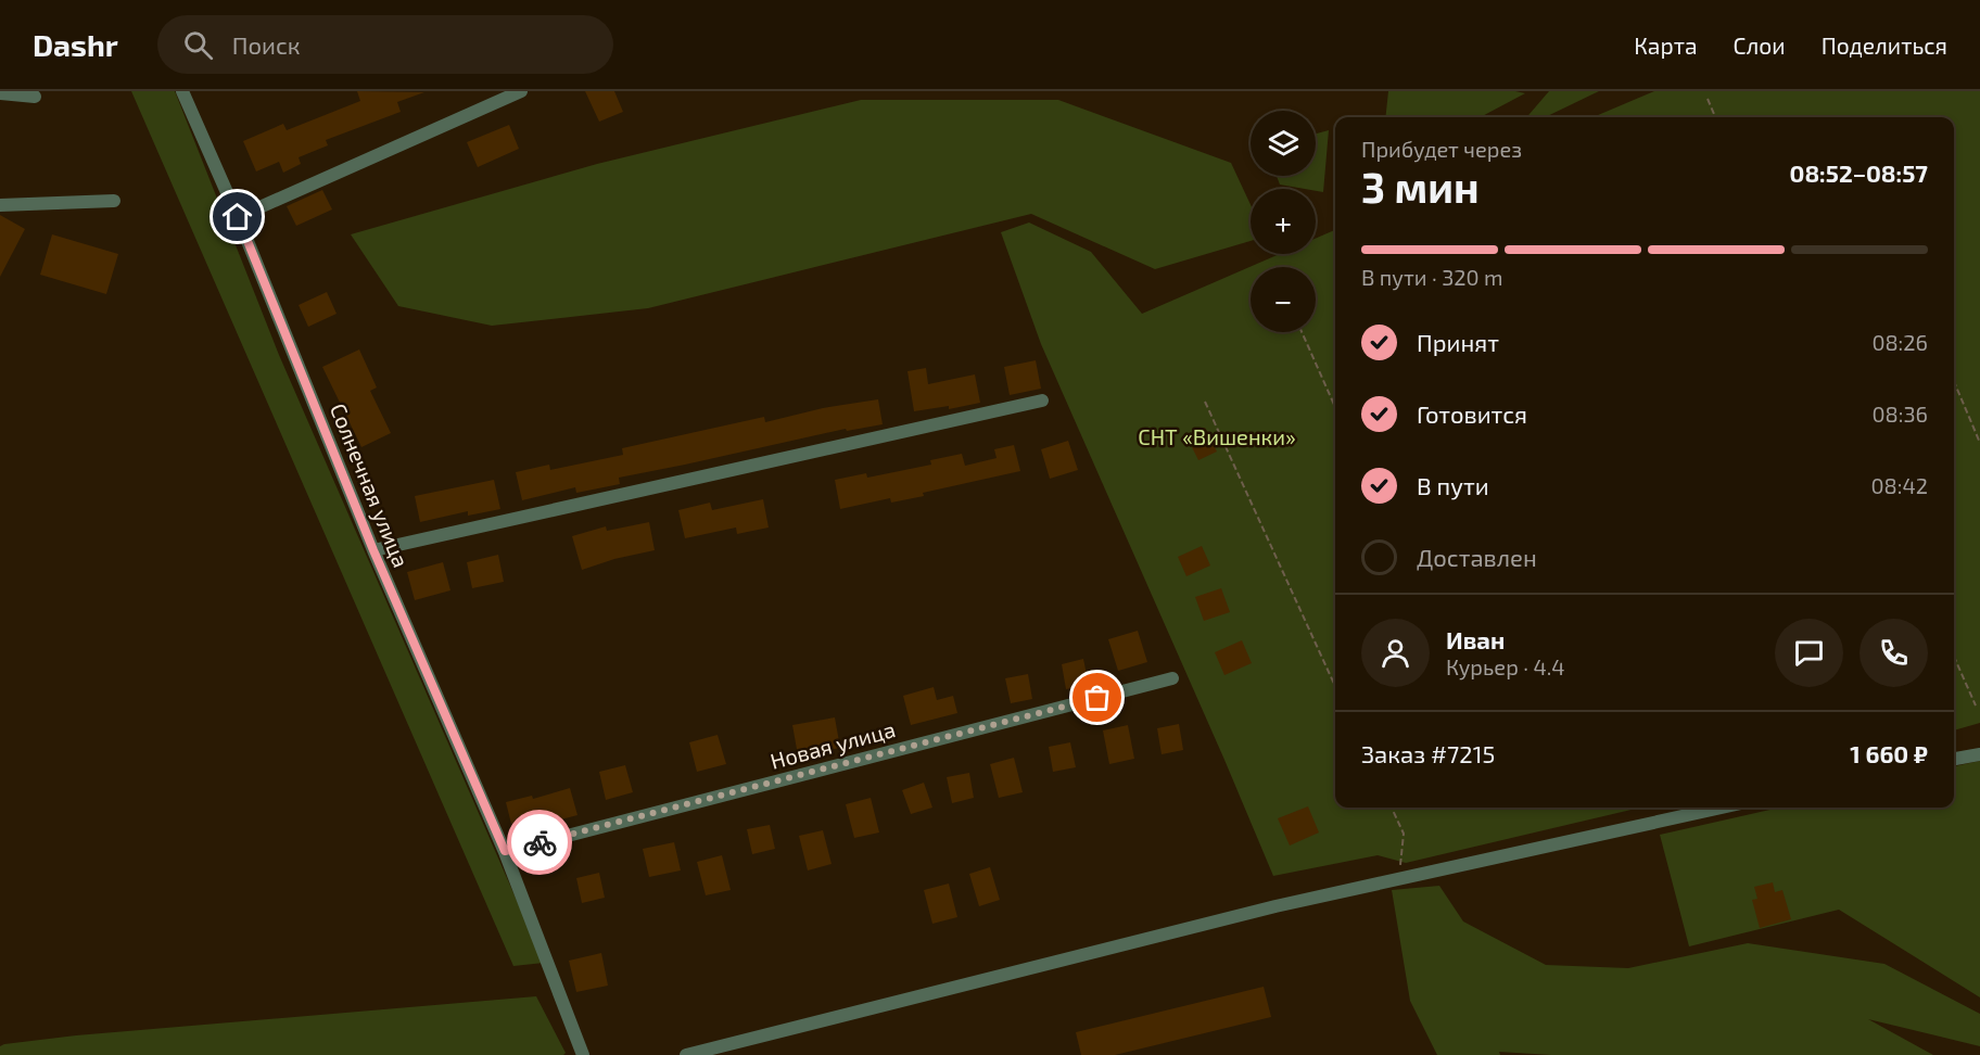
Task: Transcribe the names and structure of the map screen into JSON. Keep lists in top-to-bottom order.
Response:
{
  "streets": {
    "street": ["Солнечная улица", "Новая улица"]
  },
  "crossings": [
    ["Солнечная улица", "Новая улица"]
  ],
  "parks": ["СНТ «Вишенки»"],
  "page": {
    "header": "Dashr",
    "search": "Поиск",
    "nav": ["Карта", "Слои", "Поделиться"],
    "map_buttons": ["+", "−"],
    "heading": ["3 мин", "Прибудет через", "08:52–08:57"],
    "panel": [
      "Иван",
      "Курьер · 4.4",
      "Заказ #7215",
      "1 660 ₽"
    ],
    "bar": "В пути · 320 m",
    "list": [
      ["Принят", "08:26"],
      ["Готовится", "08:36"],
      ["В пути", "08:42"],
      "Доставлен"
    ]
  }
}
